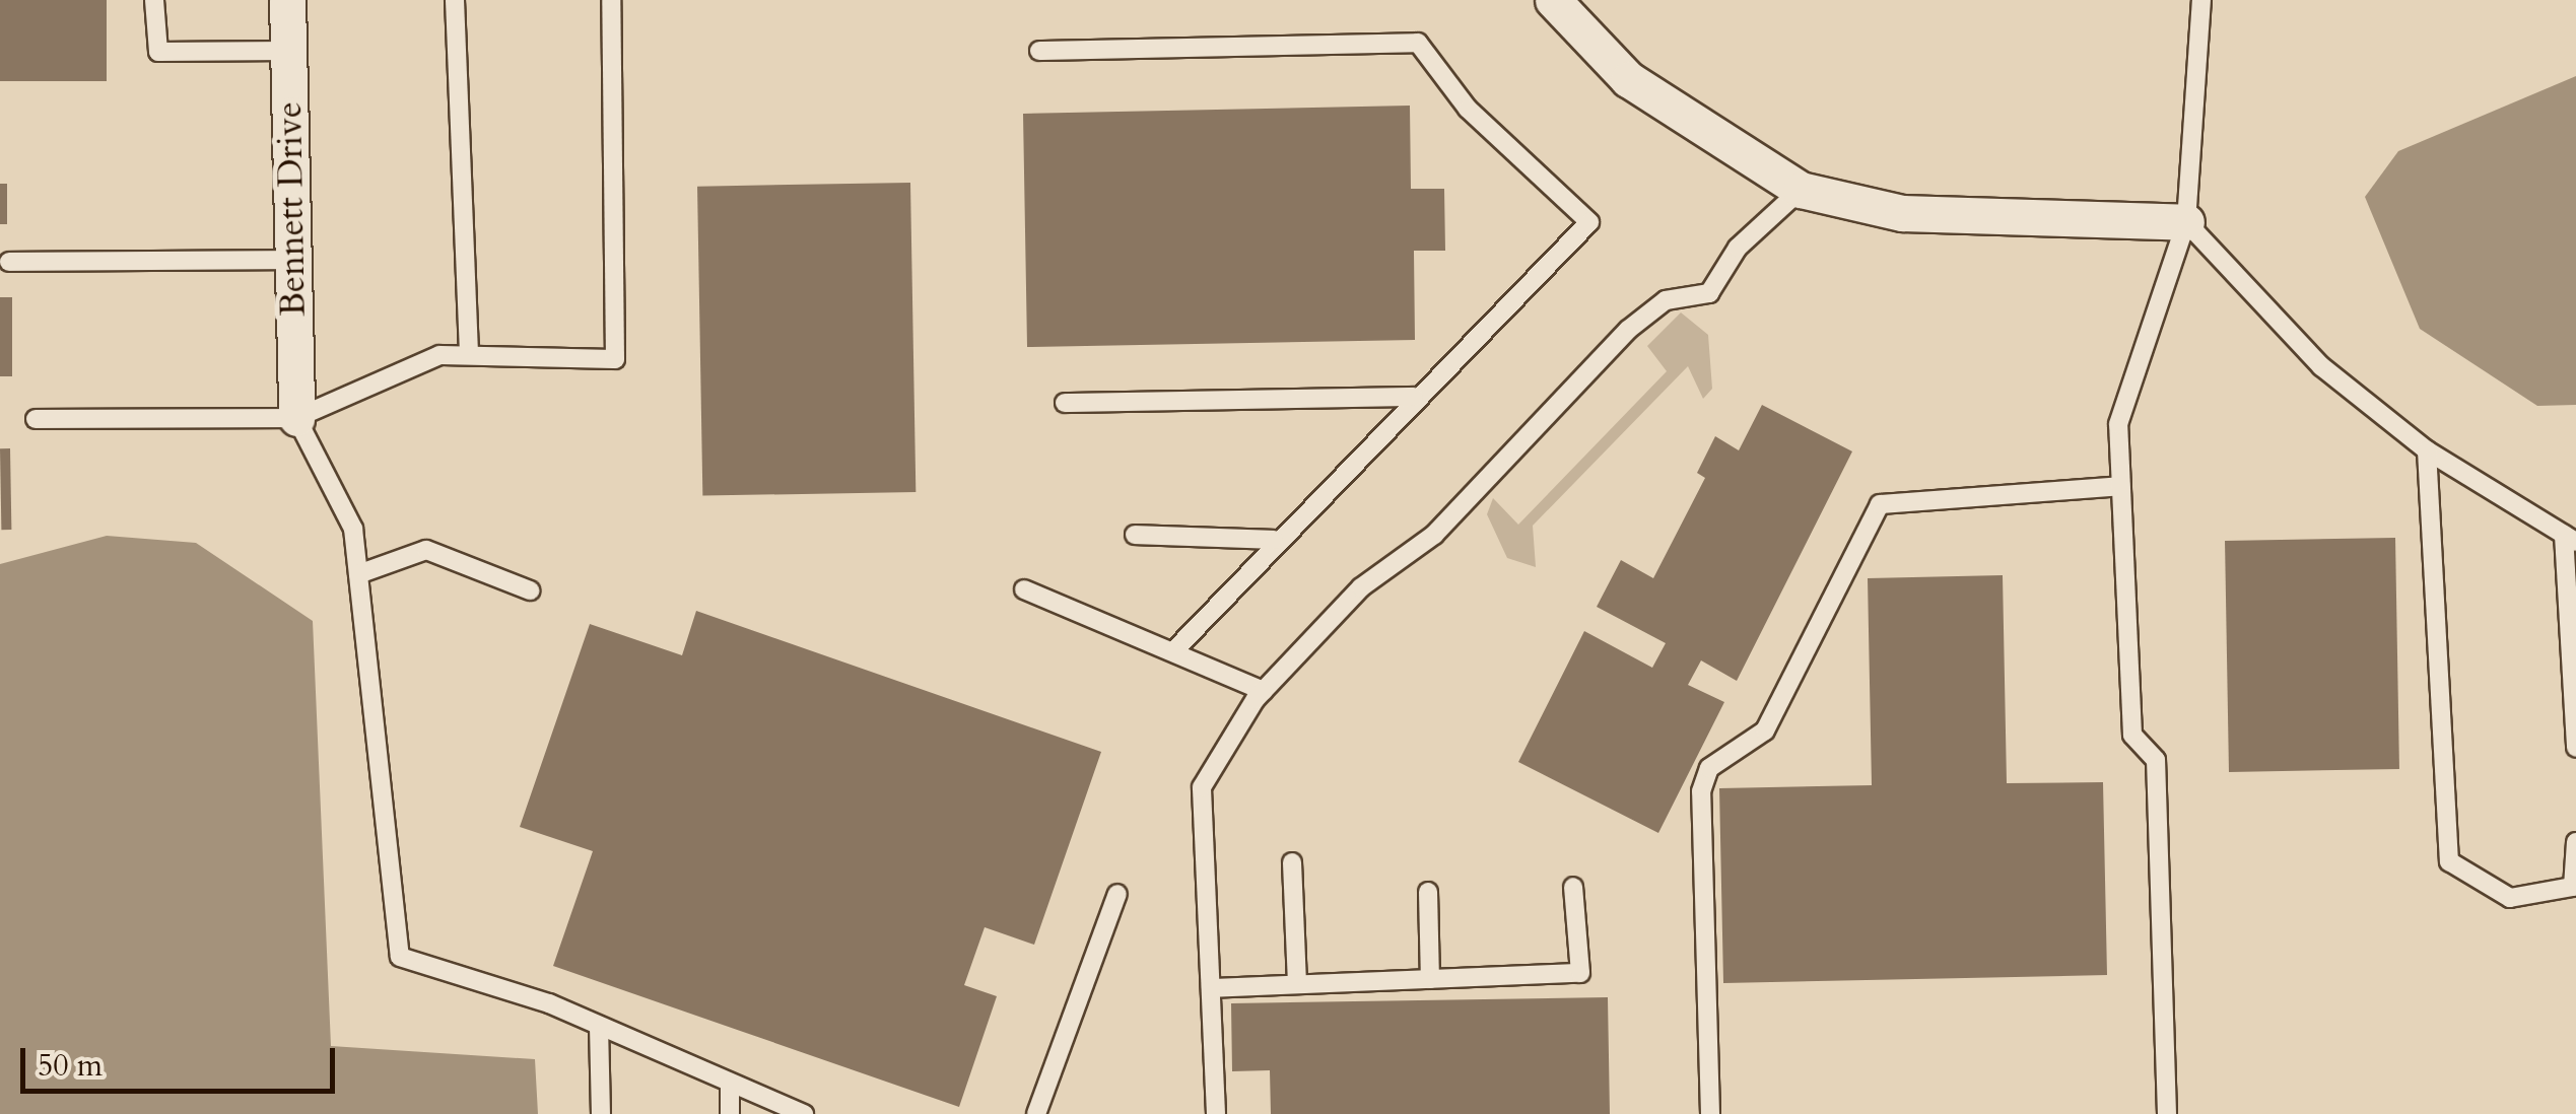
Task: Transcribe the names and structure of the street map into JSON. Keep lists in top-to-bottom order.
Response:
{
  "streets": {
    "street": ["Bennett Drive"]
  },
  "scale_bar": "50 m"
}
